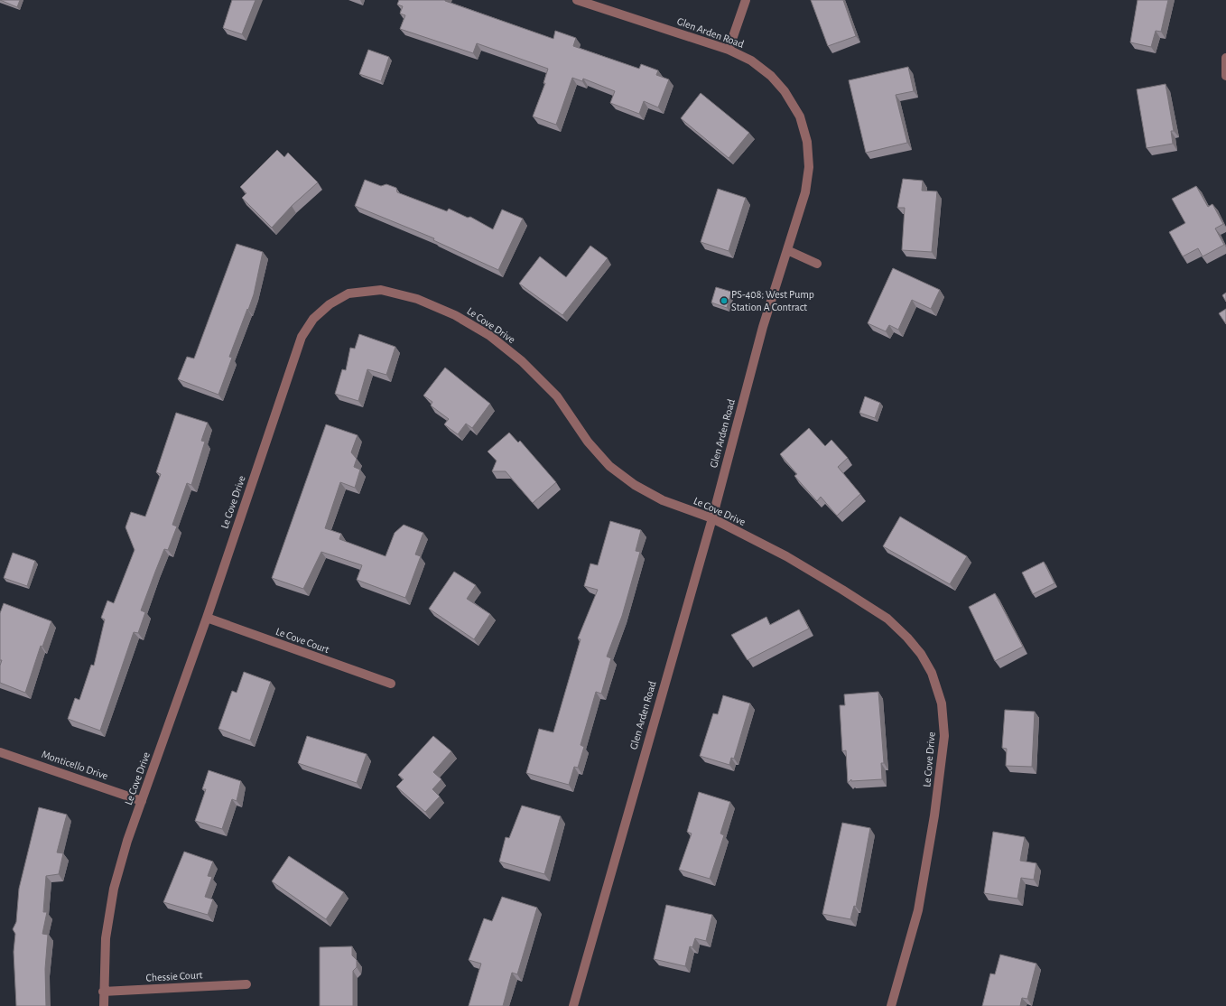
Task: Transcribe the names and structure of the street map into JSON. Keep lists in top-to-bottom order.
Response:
{
  "streets": {
    "street": [
      "Glen Arden Road",
      "Le Cove Drive",
      "Le Cove Court",
      "Monticello Drive",
      "Chessie Court"
    ]
  },
  "crossings": [
    ["Glen Arden Road", "Le Cove Drive"],
    ["Le Cove Drive", "Le Cove Court"],
    ["Le Cove Drive", "Monticello Drive"],
    ["Le Cove Drive", "Chessie Court"]
  ],
  "places": ["PS-408; West Pump Station A Contract"]
}
